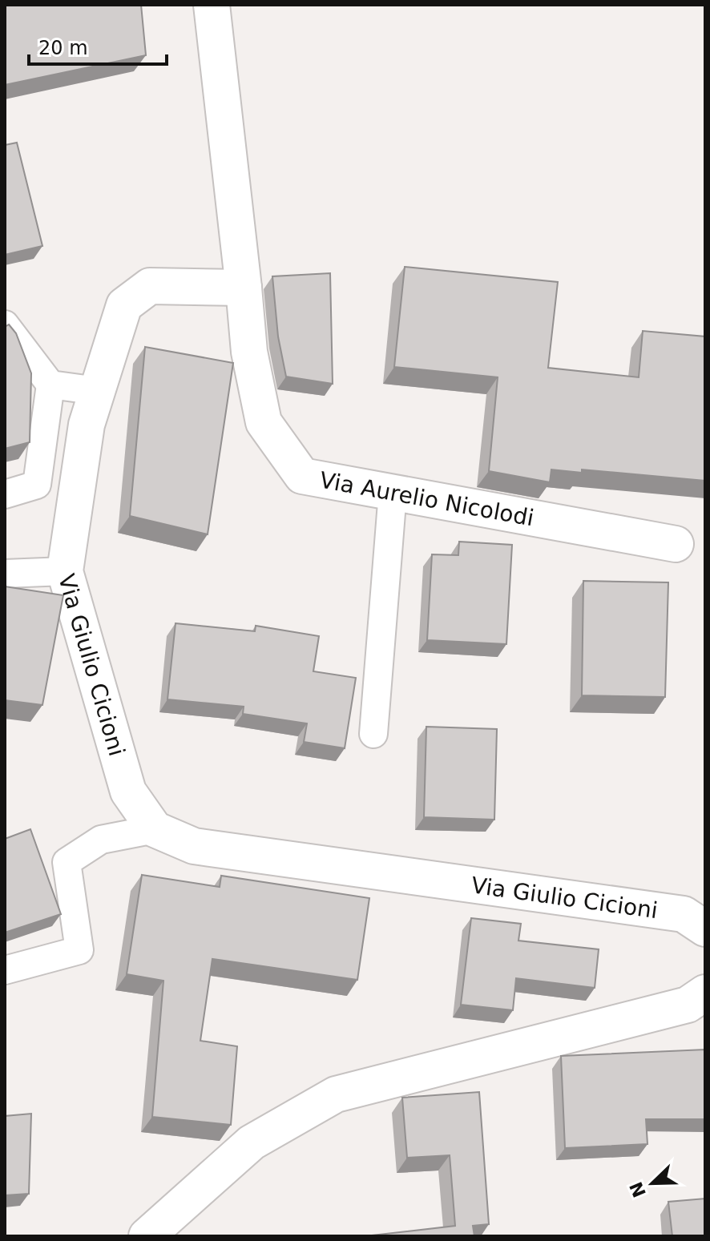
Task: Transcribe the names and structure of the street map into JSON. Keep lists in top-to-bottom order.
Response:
{
  "streets": {
    "street": ["Via Aurelio Nicolodi", "Via Giulio Cicioni"]
  },
  "crossings": [
    ["Via Aurelio Nicolodi", "Via Giulio Cicioni"]
  ],
  "scale_bar": "20 m",
  "north": "bottom left"
}
